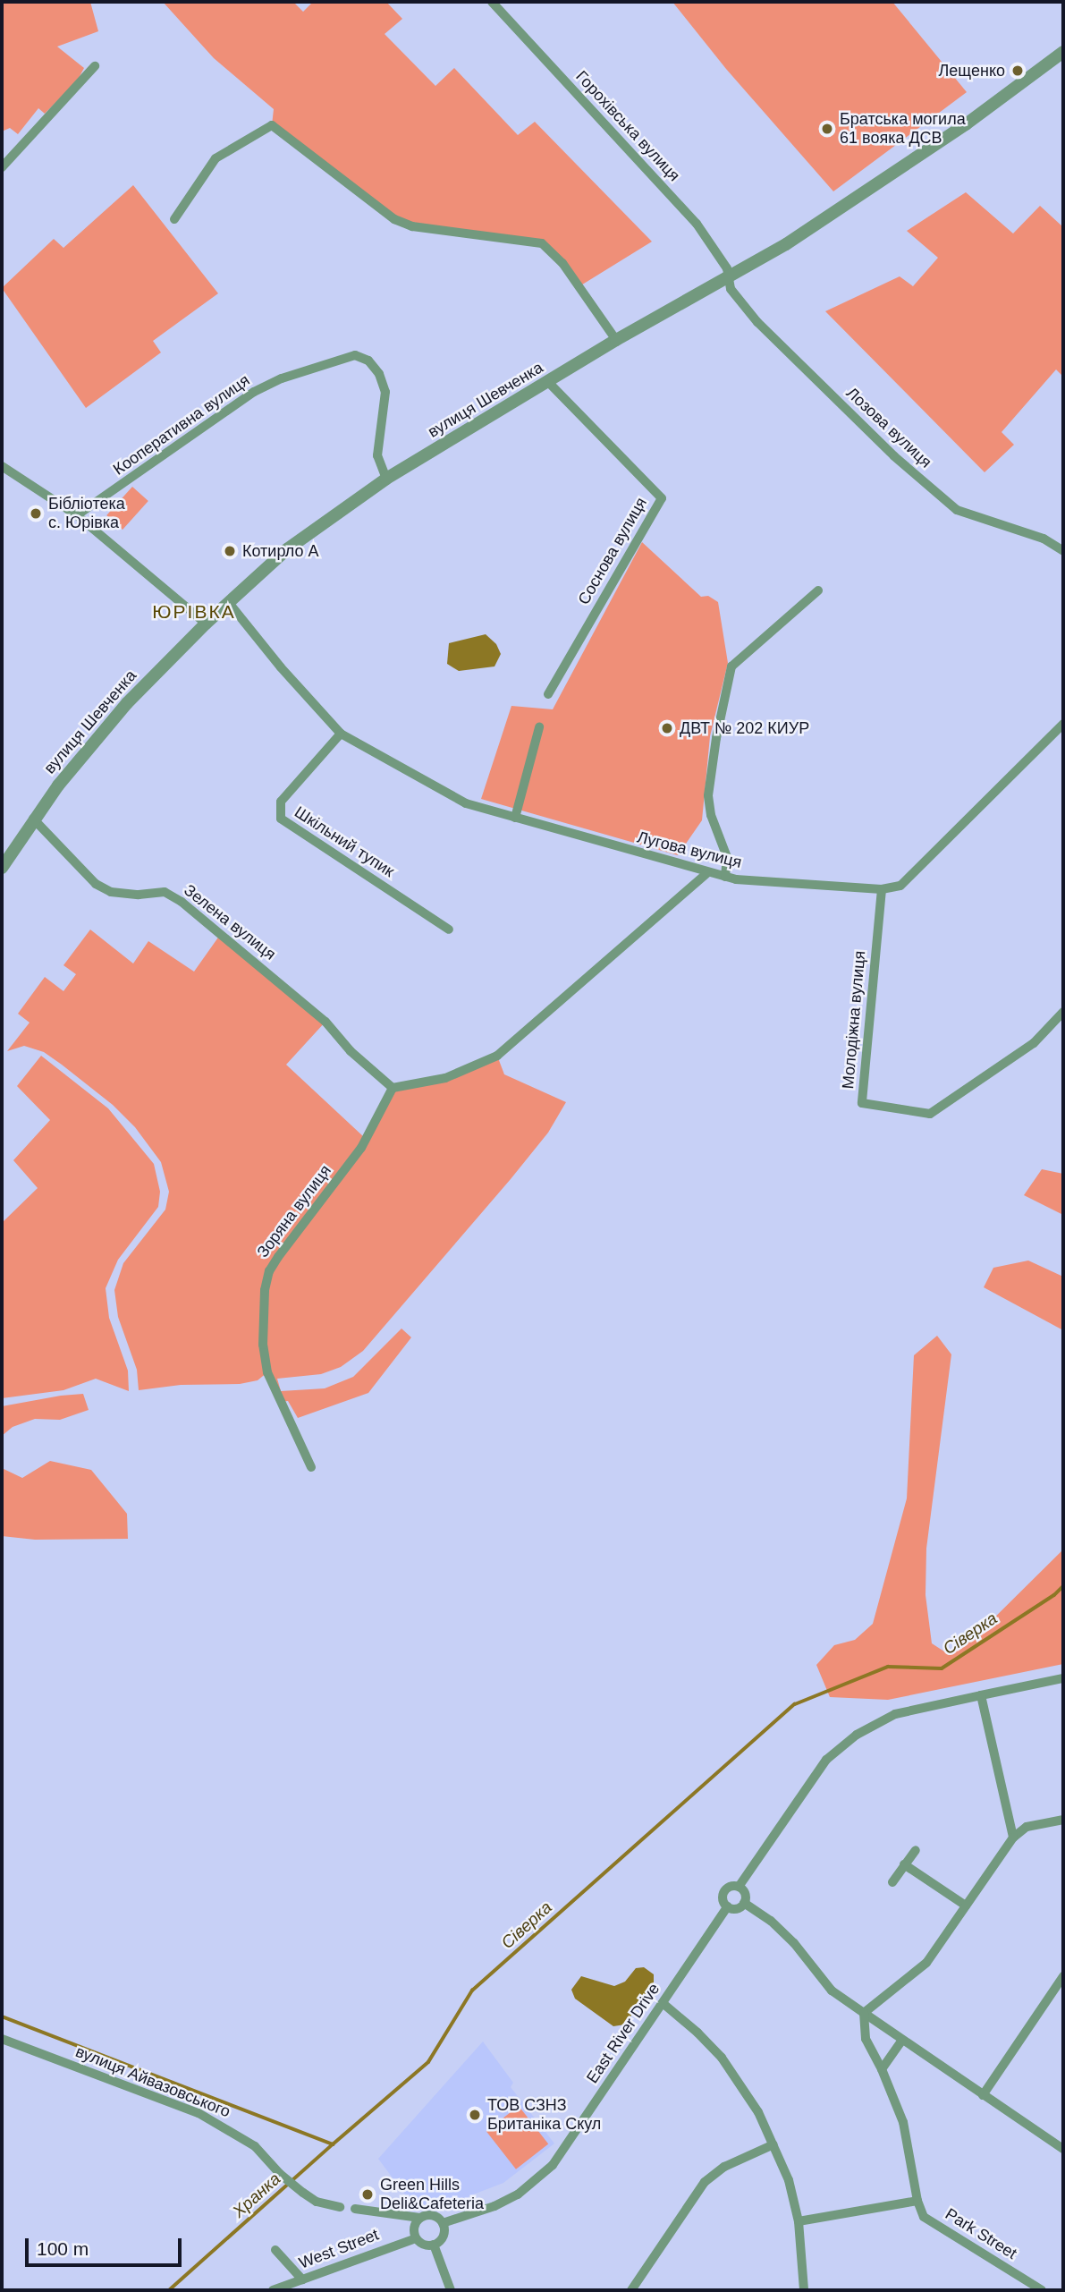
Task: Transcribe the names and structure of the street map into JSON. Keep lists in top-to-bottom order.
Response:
{
  "streets": {
    "street": [
      "Горохівська вулиця",
      "вулиця Шевченка",
      "Кооперативна вулиця",
      "Лозова вулиця",
      "Соснова вулиця",
      "Шкільний тупик",
      "Лугова вулиця",
      "Зелена вулиця",
      "Молодіжна вулиця",
      "Зоряна вулиця",
      "Еаst Rіvеr Drive",
      "вулиця Айвазовського",
      "Park Street",
      "West Street"
    ]
  },
  "crossings": [
    ["Горохівська вулиця", "вулиця Шевченка"],
    ["Горохівська вулиця", "Лозова вулиця"],
    ["вулиця Шевченка", "Кооперативна вулиця"],
    ["вулиця Шевченка", "Лозова вулиця"],
    ["вулиця Шевченка", "Соснова вулиця"],
    ["вулиця Шевченка", "Лугова вулиця"],
    ["вулиця Шевченка", "Зелена вулиця"],
    ["Шкільний тупик", "Лугова вулиця"],
    ["Лугова вулиця", "Молодіжна вулиця"],
    ["Зелена вулиця", "Зоряна вулиця"],
    ["Еаst Rіvеr Drive", "West Street"]
  ],
  "districts": ["ЮРІВКА"],
  "water": ["Сіверка", "Хранка"],
  "places": [
    "Лещенко",
    "Братська могила 61 вояка ДСВ",
    "Бібліотека с. Юрівка",
    "Котирло А",
    "ДВТ № 202 КИУР",
    "ТОВ СЗНЗ Британіка Скул",
    "Green Hills Deli&Cafeteria"
  ],
  "scale_bar": "100 m"
}
